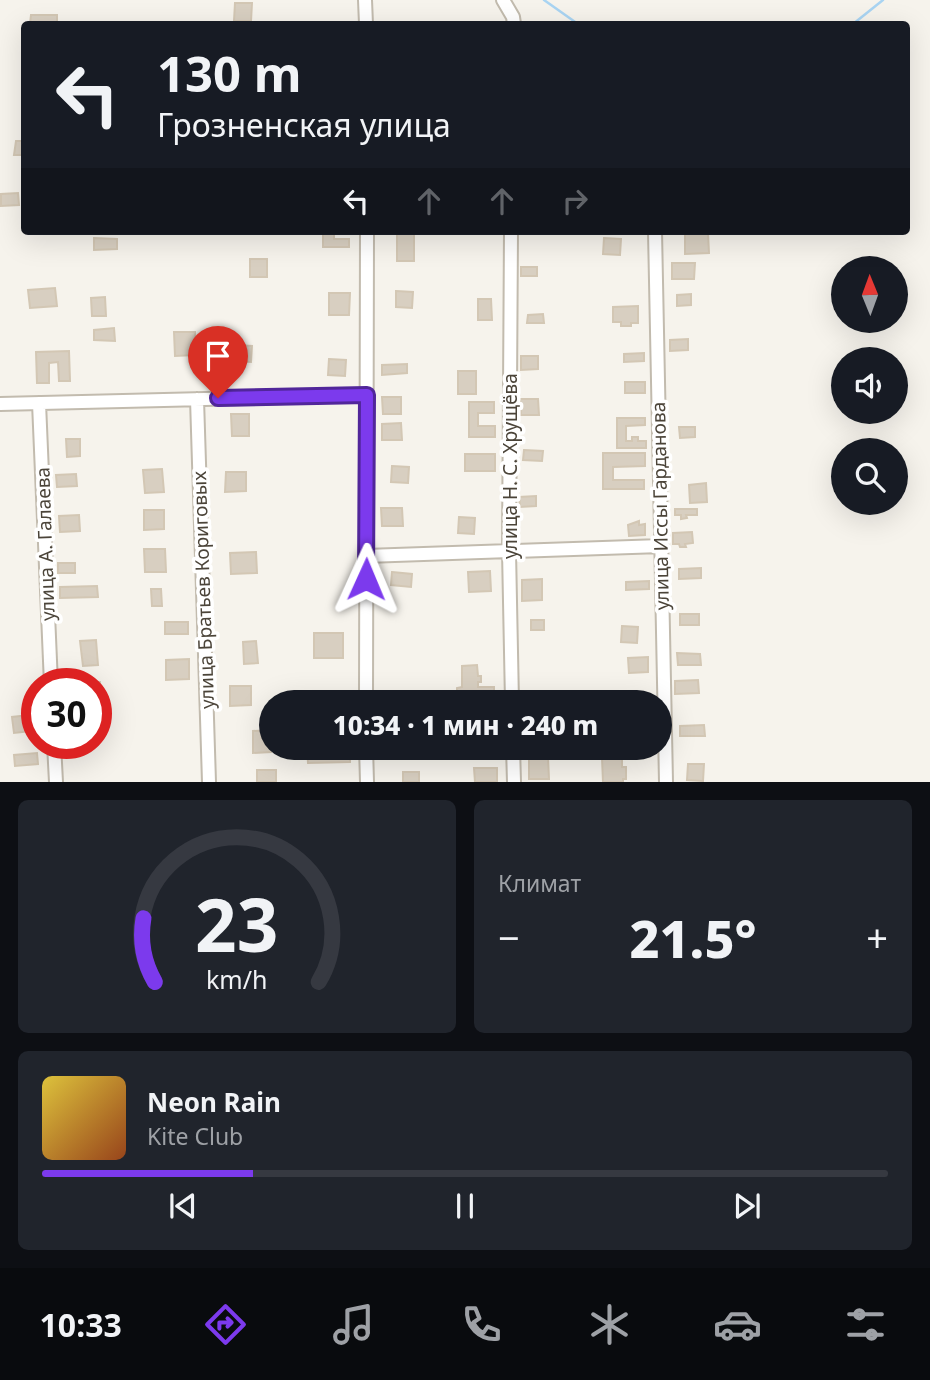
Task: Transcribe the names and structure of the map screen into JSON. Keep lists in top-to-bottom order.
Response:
{
  "streets": {
    "street": [
      "улица Н. С. Хрущёва",
      "улица Иссы Гарданова",
      "улица А. Галаева",
      "улица Братьев Кориговых"
    ]
  },
  "north": "top",
  "page": {
    "turn": ["130 m", "Грозненская улица"],
    "limit": "30",
    "trip": "10:34 · 1 мин · 240 m",
    "tile": "Климат",
    "heat": ["−", "21.5°", "+"],
    "song": ["Neon Rain", "Kite Club"],
    "tabs": "10:33",
    "gauge": ["23", "km/h"]
  }
}
